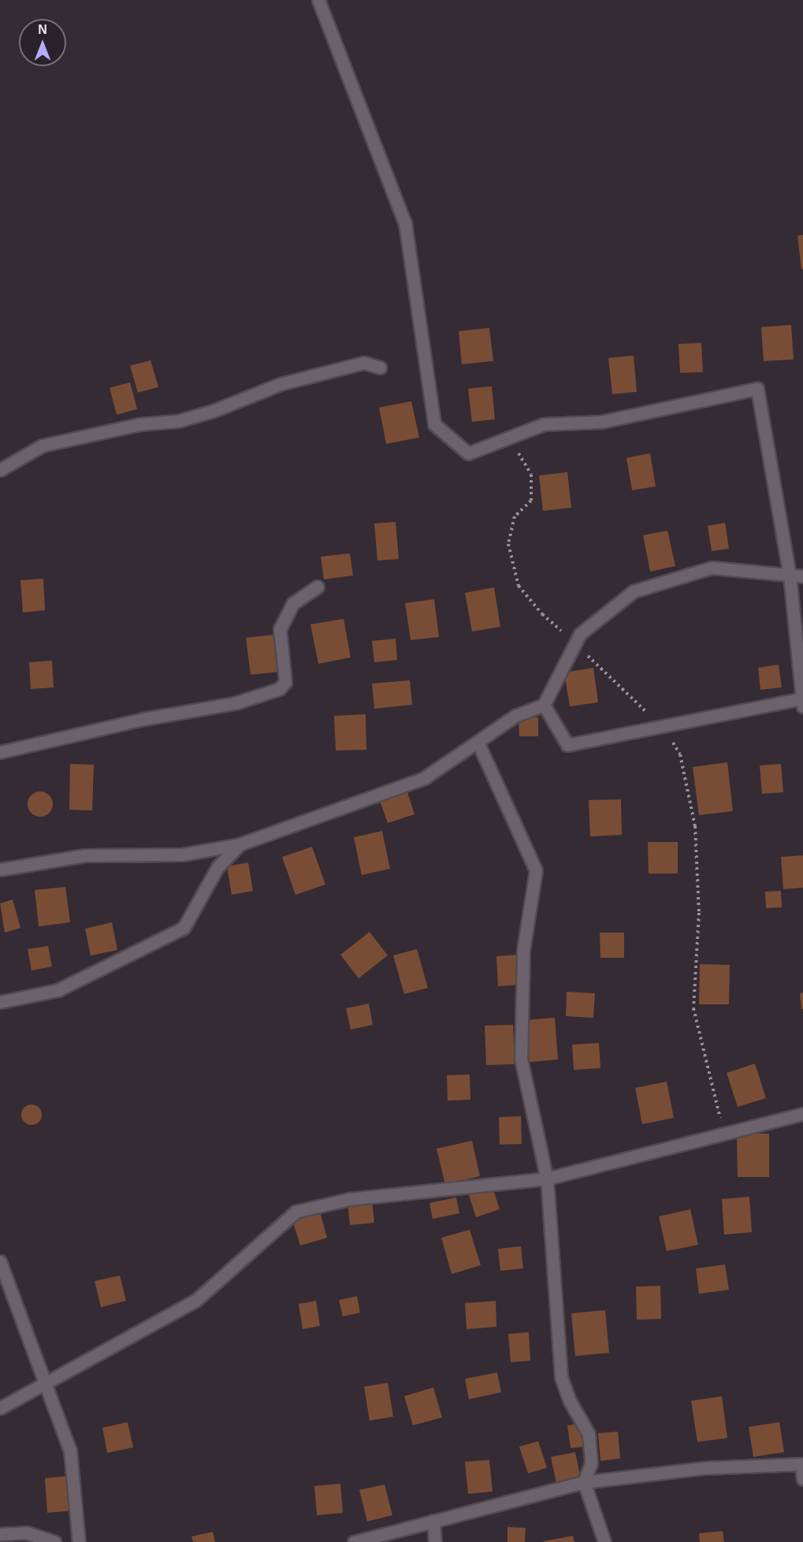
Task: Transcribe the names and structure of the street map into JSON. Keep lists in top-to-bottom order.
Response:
{
  "north": "top"
}
